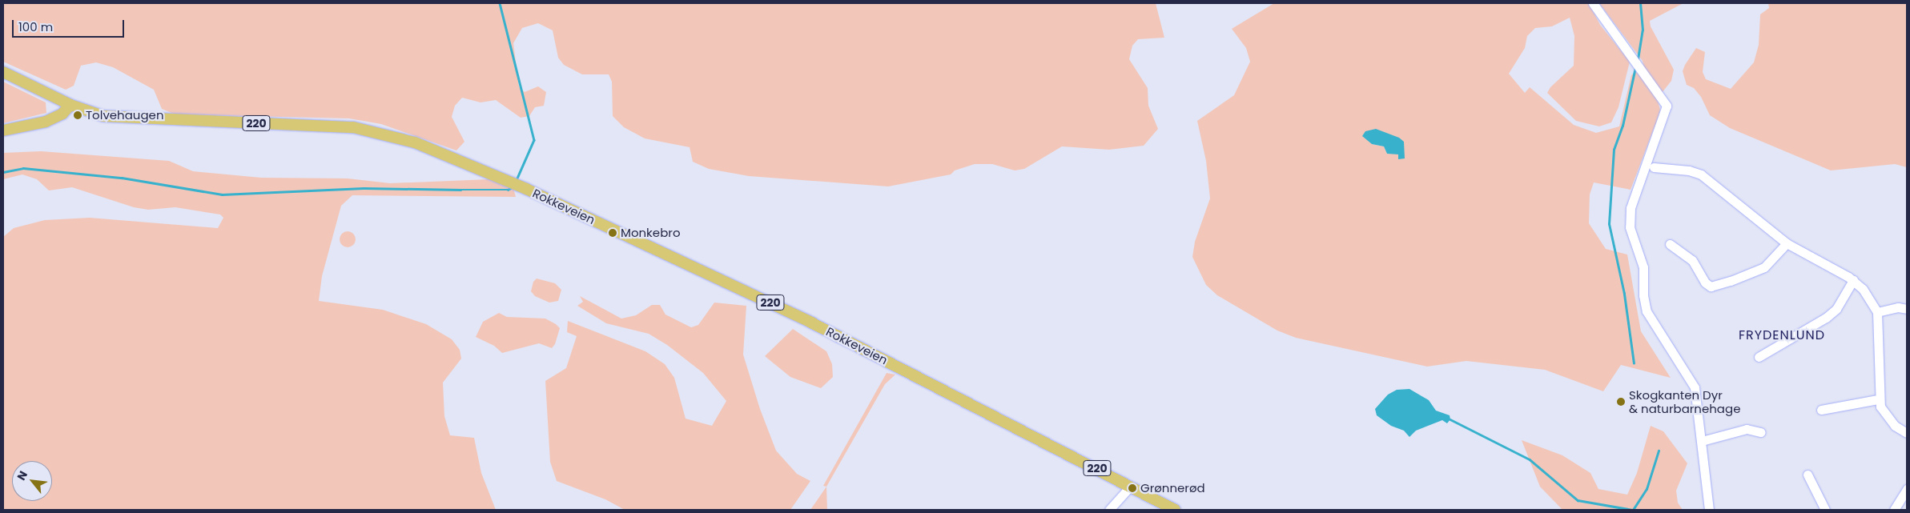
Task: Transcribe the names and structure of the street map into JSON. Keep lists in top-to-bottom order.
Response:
{
  "streets": {
    "main road": ["220", "Rokkeveien"]
  },
  "districts": ["FRYDENLUND"],
  "places": [
    "Tolvehaugen",
    "Monkebro",
    "Skogkanten Dyr & naturbarnehage",
    "Grønnerød"
  ],
  "scale_bar": "100 m",
  "north": "top left"
}
